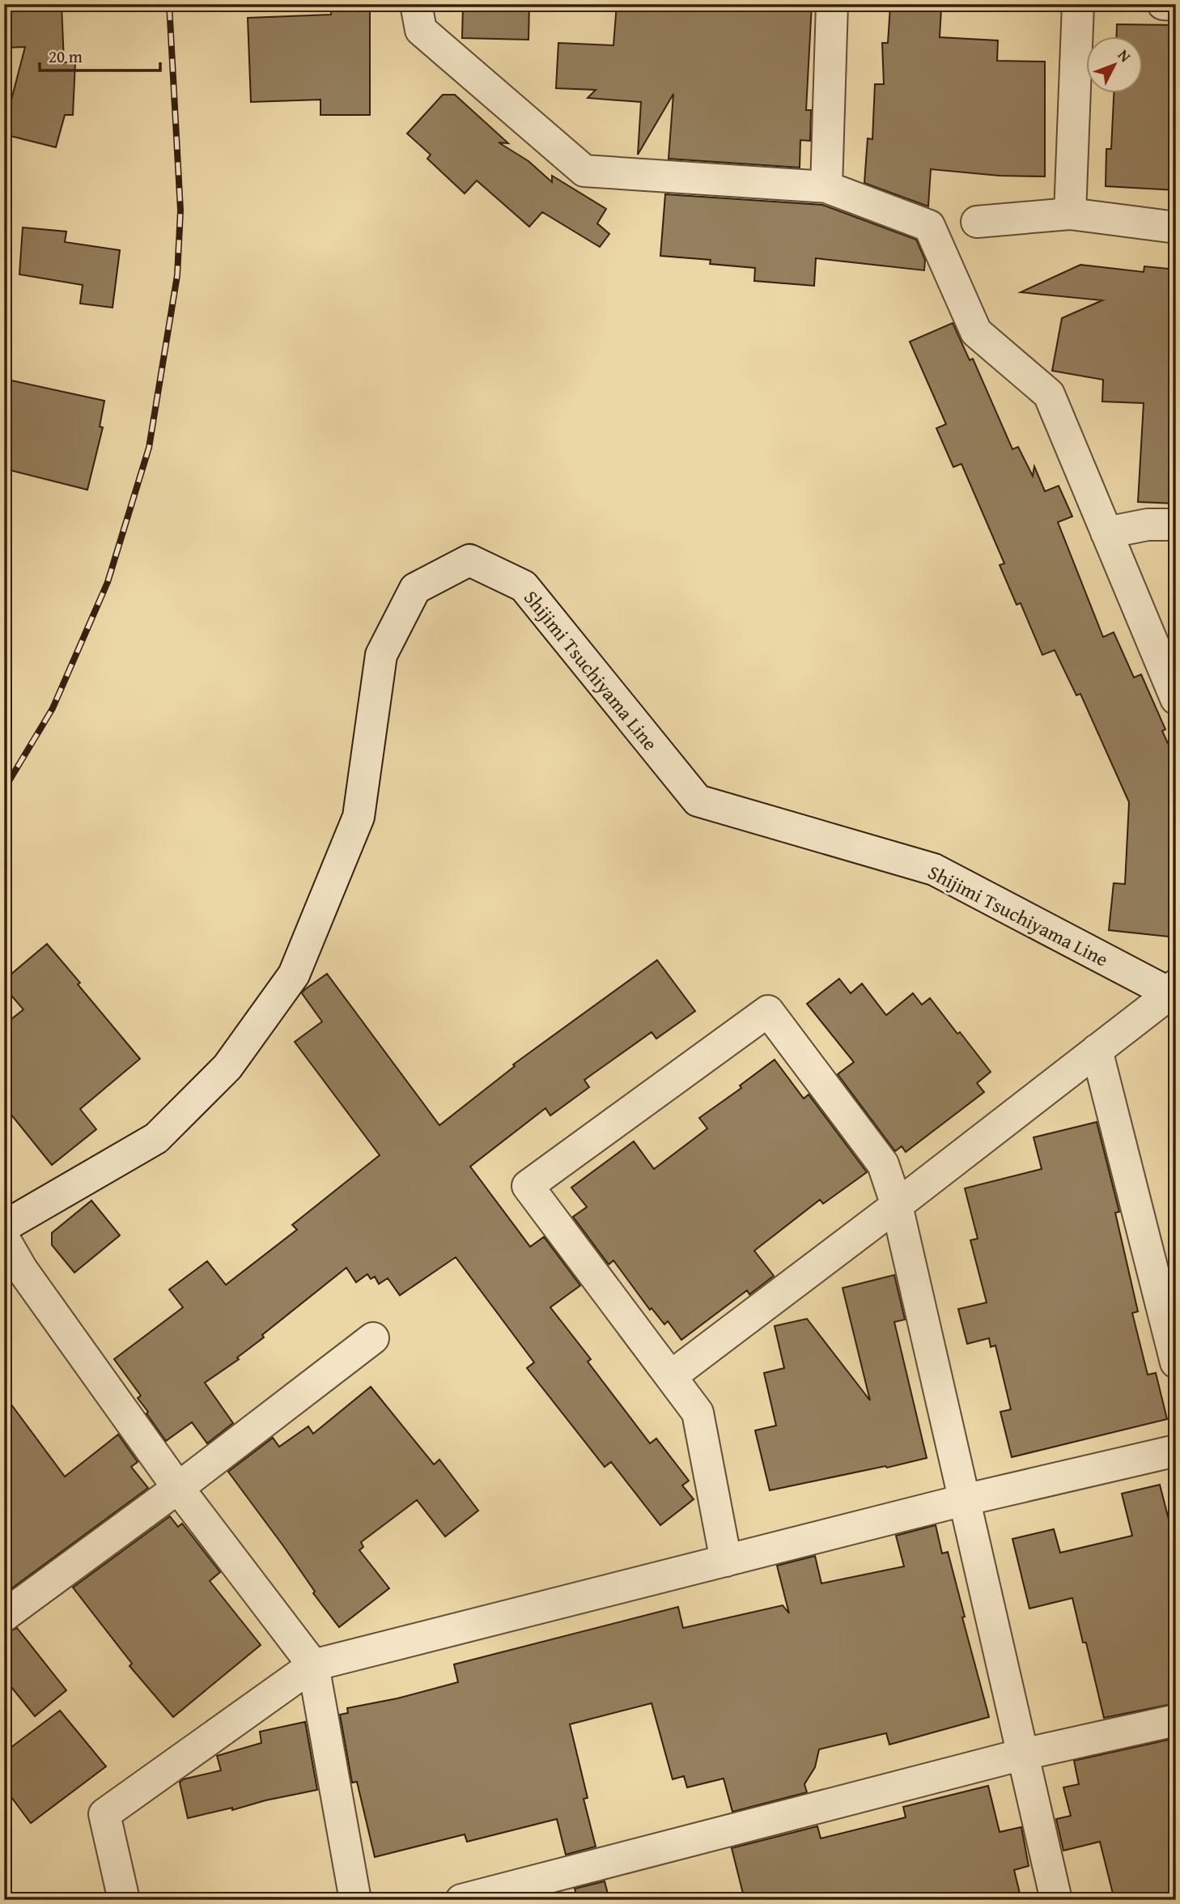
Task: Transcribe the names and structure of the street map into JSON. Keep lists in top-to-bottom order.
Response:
{
  "streets": {
    "street": ["Shijimi Tsuchiyama Line"]
  },
  "scale_bar": "20 m",
  "north": "top right"
}
